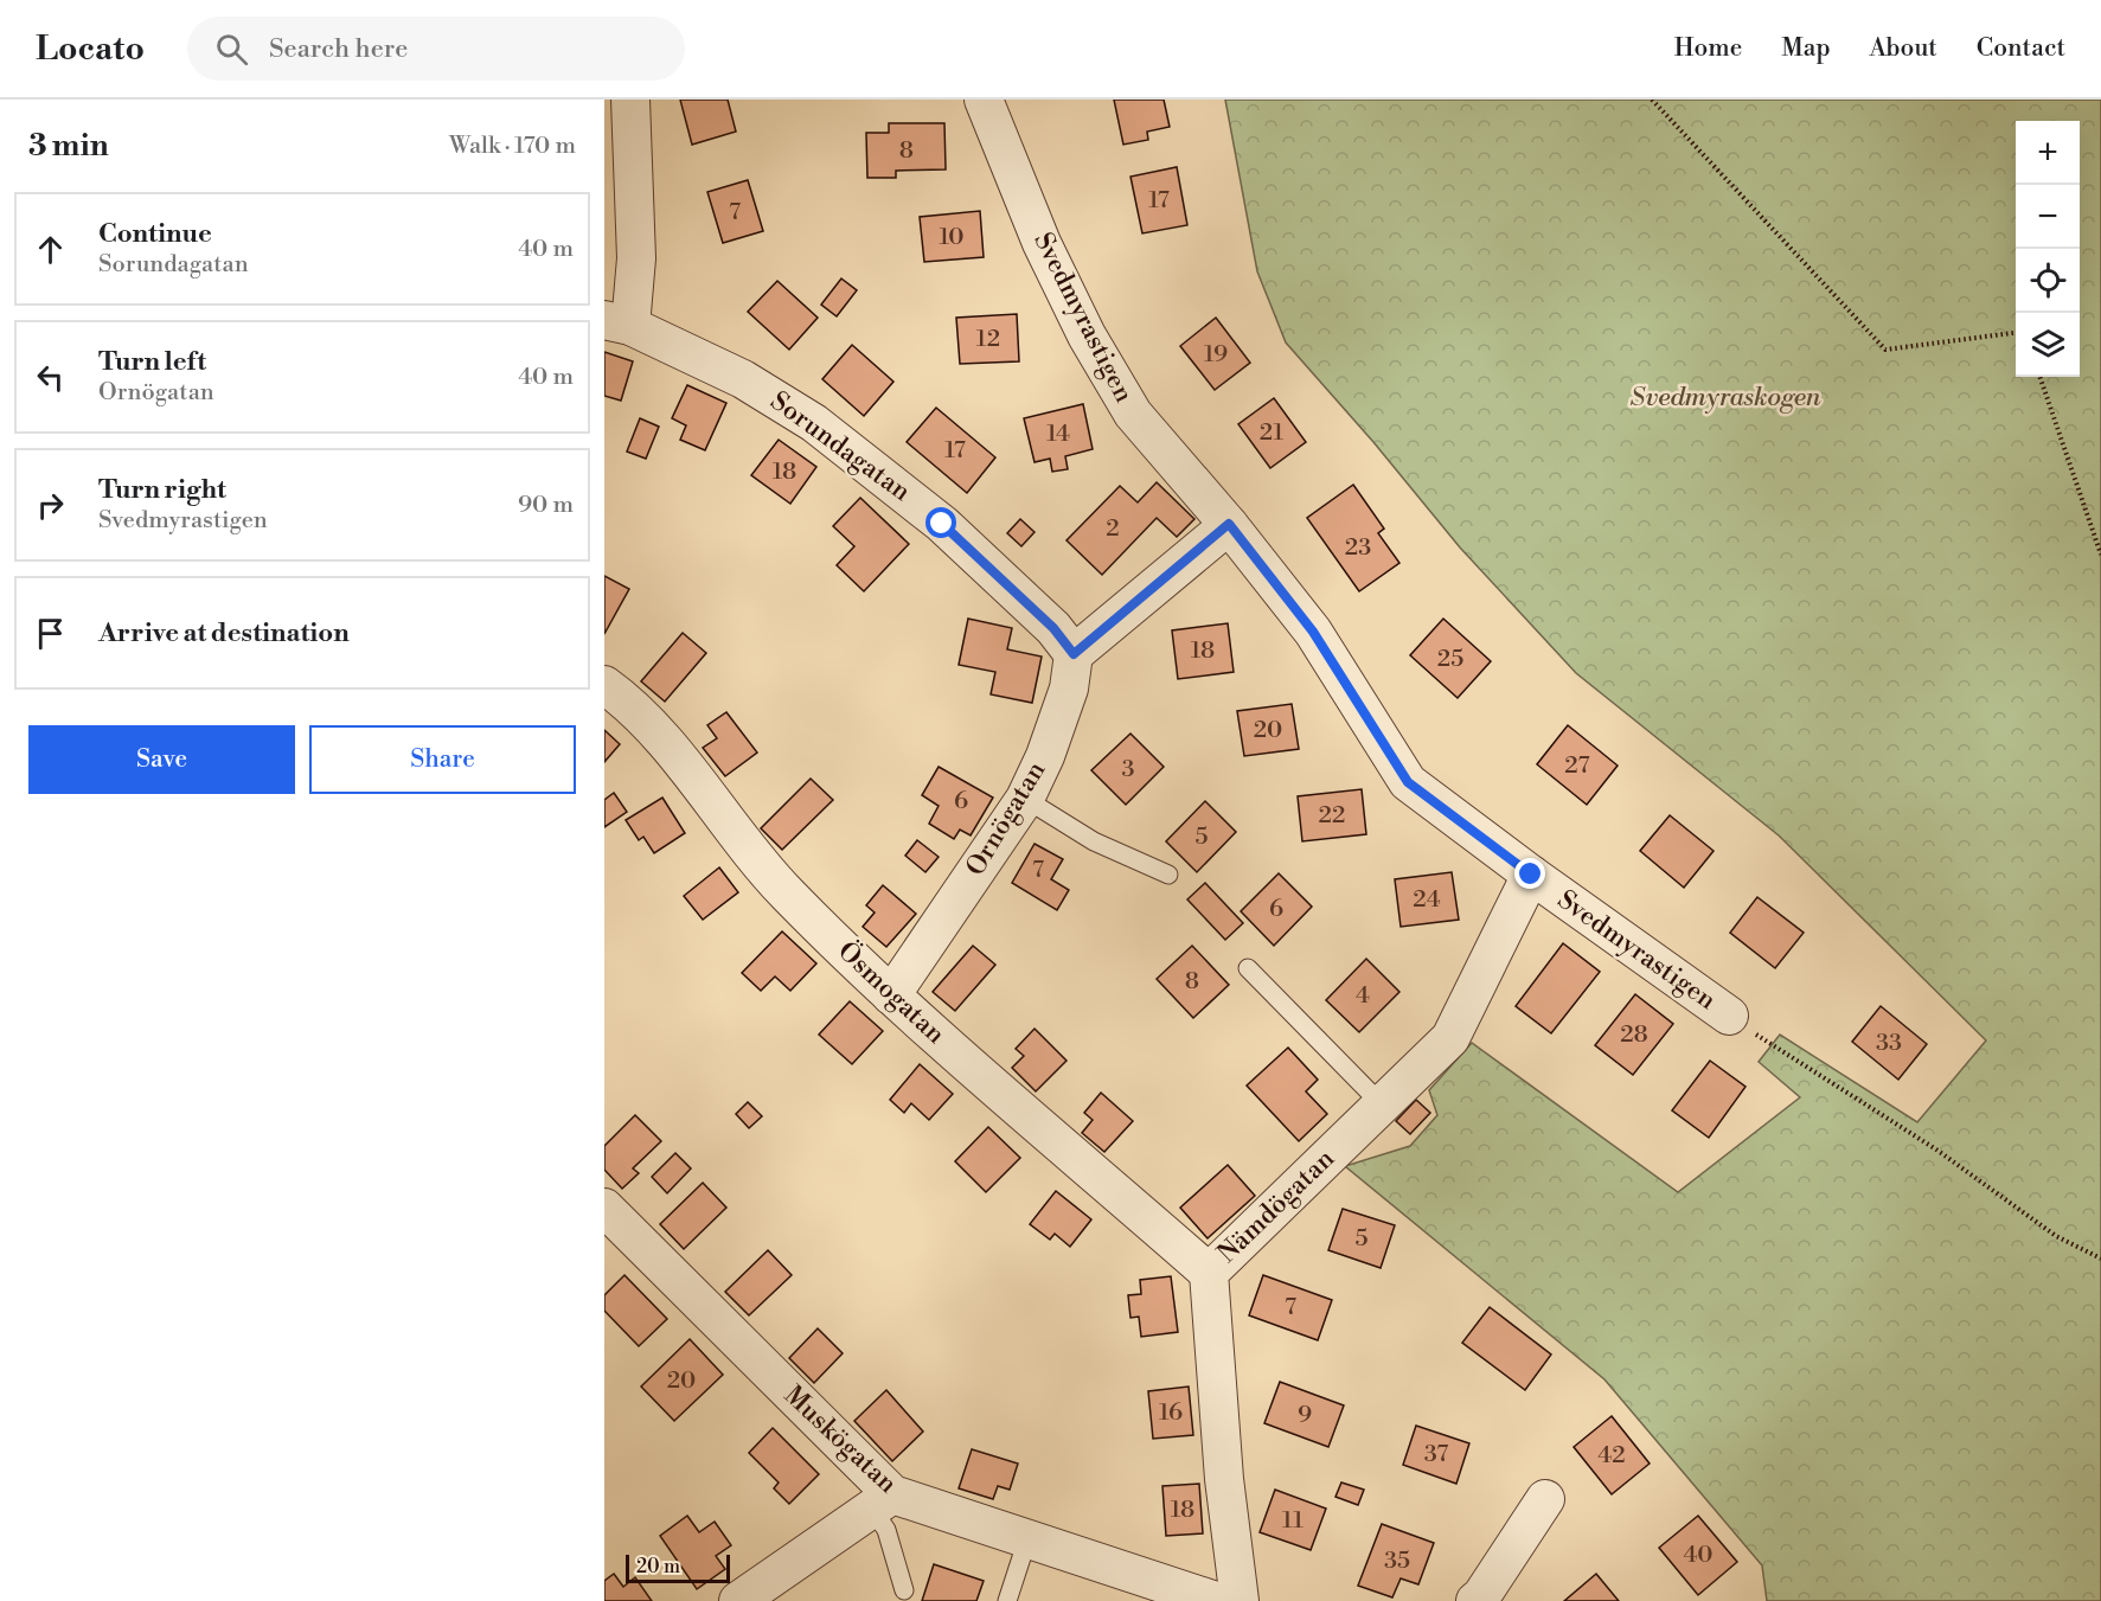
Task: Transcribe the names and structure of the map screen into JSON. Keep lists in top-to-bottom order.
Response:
{
  "streets": {
    "street": [
      "Svedmyrastigen",
      "Sorundagatan",
      "Ornögatan",
      "Ösmogatan",
      "Nämdögatan",
      "Muskögatan"
    ]
  },
  "crossings": [
    ["Svedmyrastigen", "Nämdögatan"],
    ["Sorundagatan", "Ornögatan"],
    ["Ornögatan", "Ösmogatan"],
    ["Ösmogatan", "Nämdögatan"]
  ],
  "parks": ["Svedmyraskogen"],
  "house_numbers": [
    "8",
    "17",
    "7",
    "10",
    "12",
    "19",
    "21",
    "14",
    "17",
    "18",
    "2",
    "23",
    "18",
    "25",
    "20",
    "27",
    "3",
    "6",
    "22",
    "5",
    "7",
    "24",
    "6",
    "8",
    "4",
    "28",
    "33",
    "5",
    "7",
    "20",
    "16",
    "9",
    "37",
    "42",
    "18",
    "11",
    "40",
    "35"
  ],
  "scale_bar": "20 m",
  "page": {
    "header": "Locato",
    "search": "Search here",
    "nav": [
      "Home",
      "Map",
      "About",
      "Contact"
    ],
    "heading": ["3 min", "Walk · 170 m"],
    "map_buttons": ["+", "−"],
    "list": [
      ["Continue", "Sorundagatan", "40 m"],
      ["Turn left", "Ornögatan", "40 m"],
      ["Turn right", "Svedmyrastigen", "90 m"],
      "Arrive at destination"
    ],
    "buttons": ["Save", "Share"],
    "scale": "20 m"
  }
}
